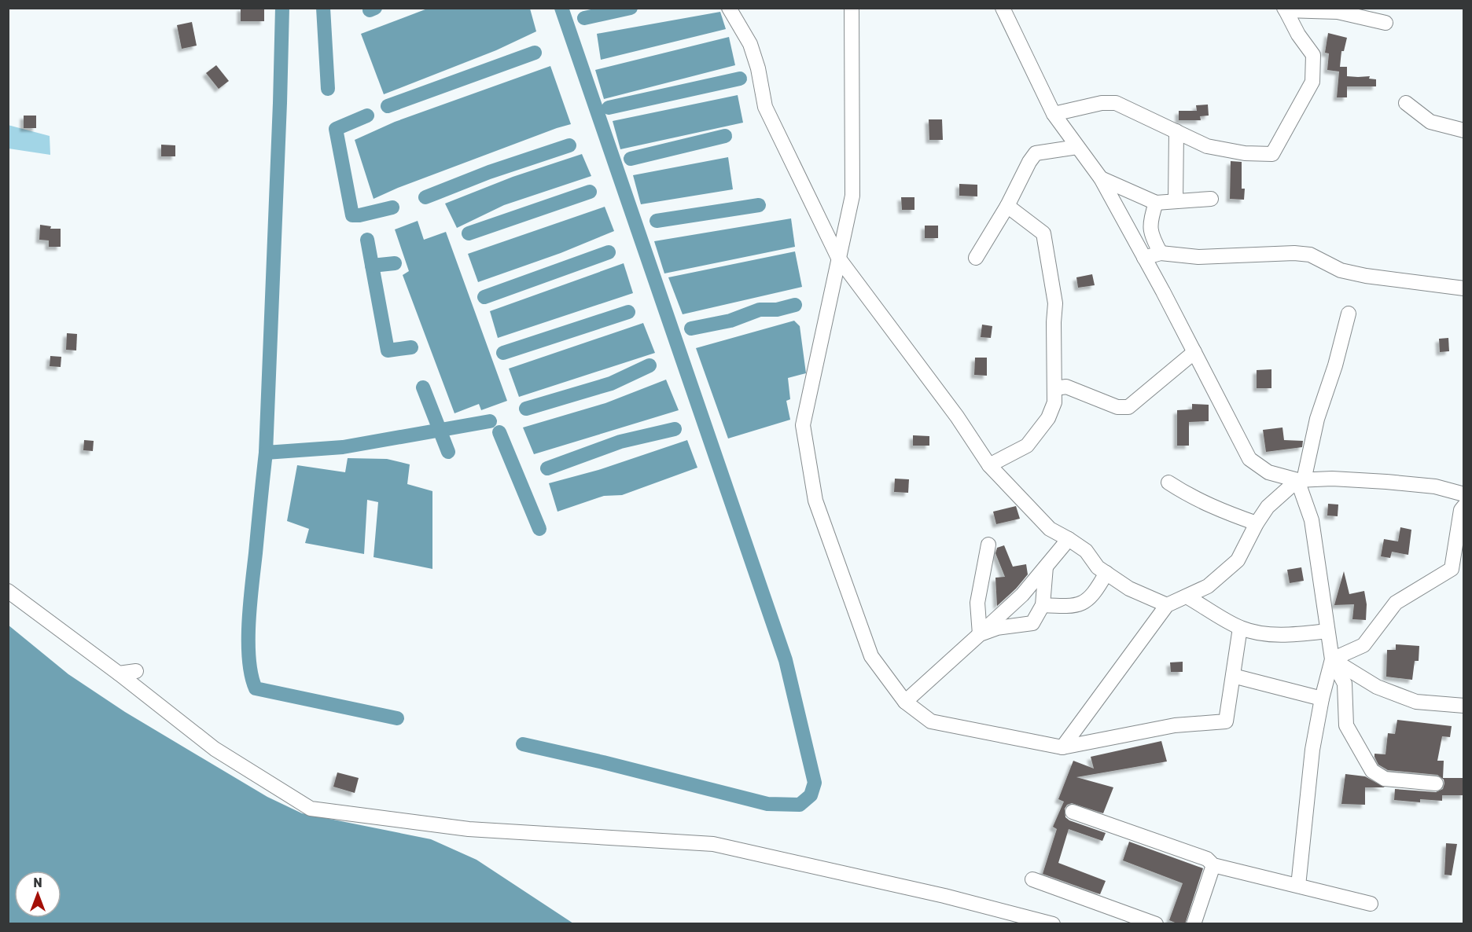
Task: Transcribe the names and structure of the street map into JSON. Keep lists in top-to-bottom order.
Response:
{
  "north": "top"
}
